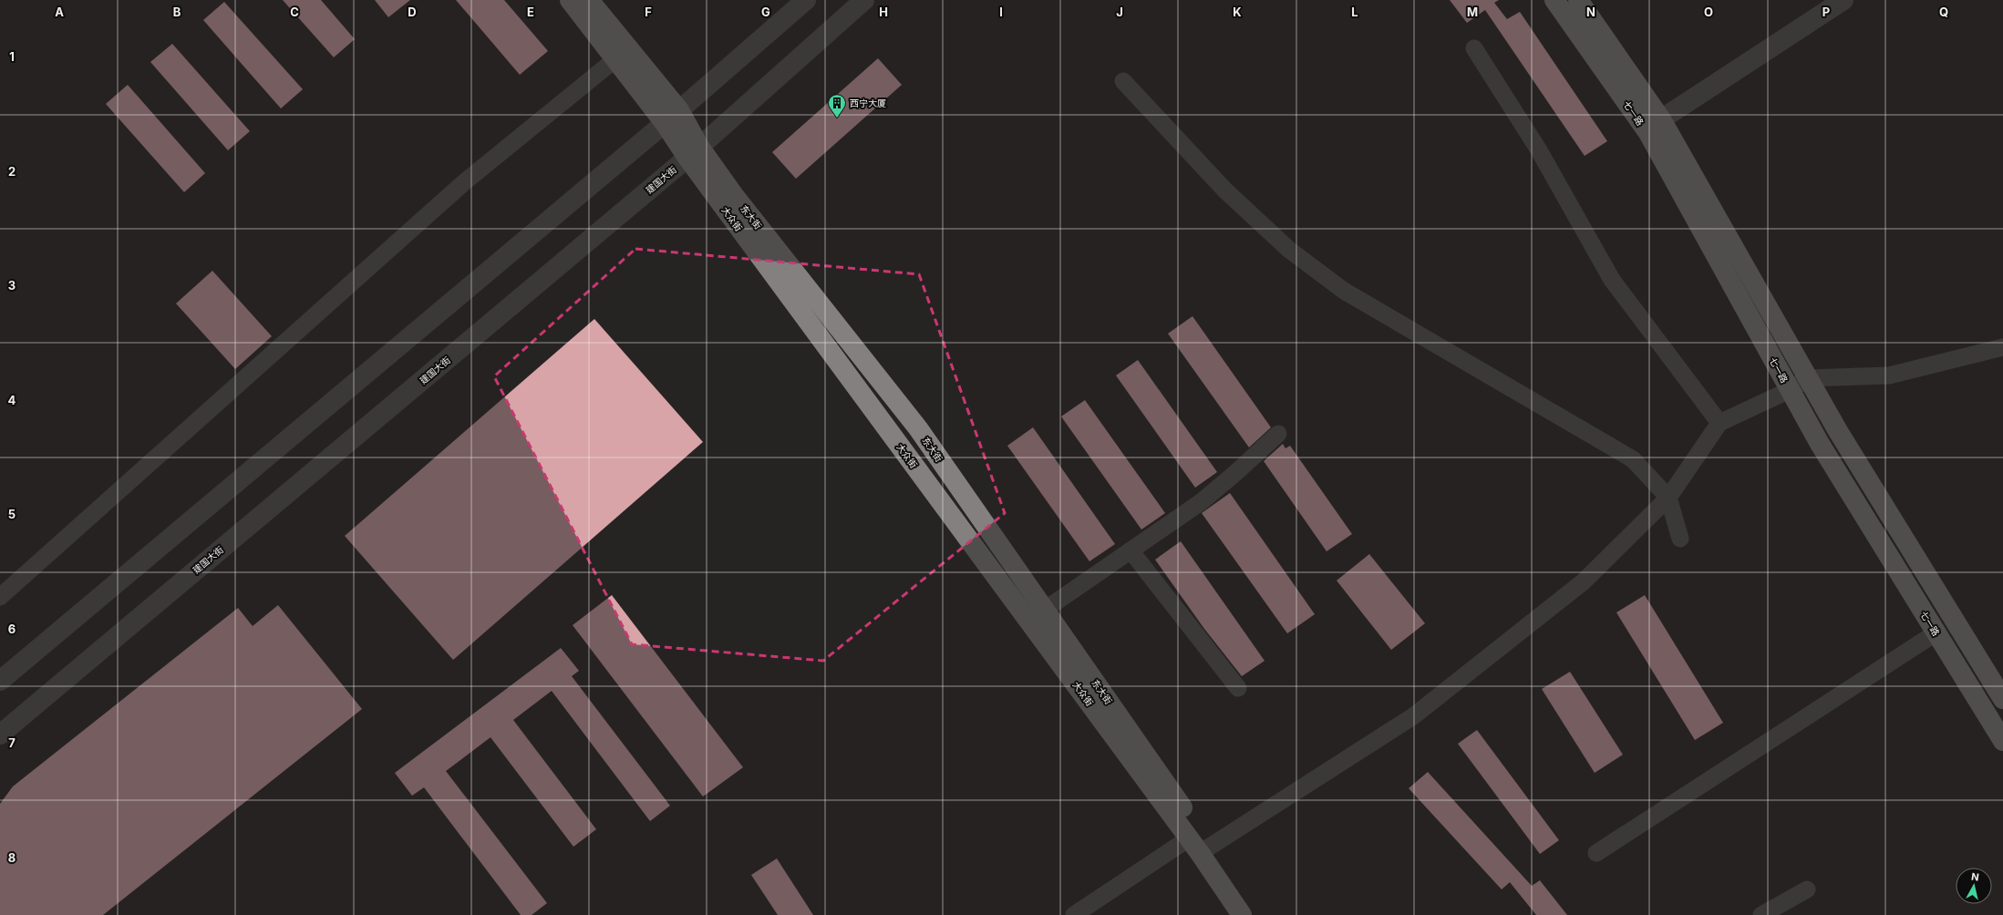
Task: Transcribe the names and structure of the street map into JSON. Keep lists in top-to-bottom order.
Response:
{
  "streets": {
    "main road": ["七一路", "东大街", "大众街"],
    "street": ["建国大街"]
  },
  "crossings": [
    ["建国大街", "东大街"],
    ["建国大街", "大众街"],
    ["东大街", "大众街"]
  ],
  "places": {
    "building": ["西宁大厦"]
  },
  "north": "top",
  "grid": {
    "columns": [
      "A",
      "B",
      "C",
      "D",
      "E",
      "F",
      "G",
      "H",
      "I",
      "J",
      "K",
      "L",
      "M",
      "N",
      "O",
      "P",
      "Q"
    ],
    "rows": [
      "1",
      "2",
      "3",
      "4",
      "5",
      "6",
      "7",
      "8"
    ]
  }
}
